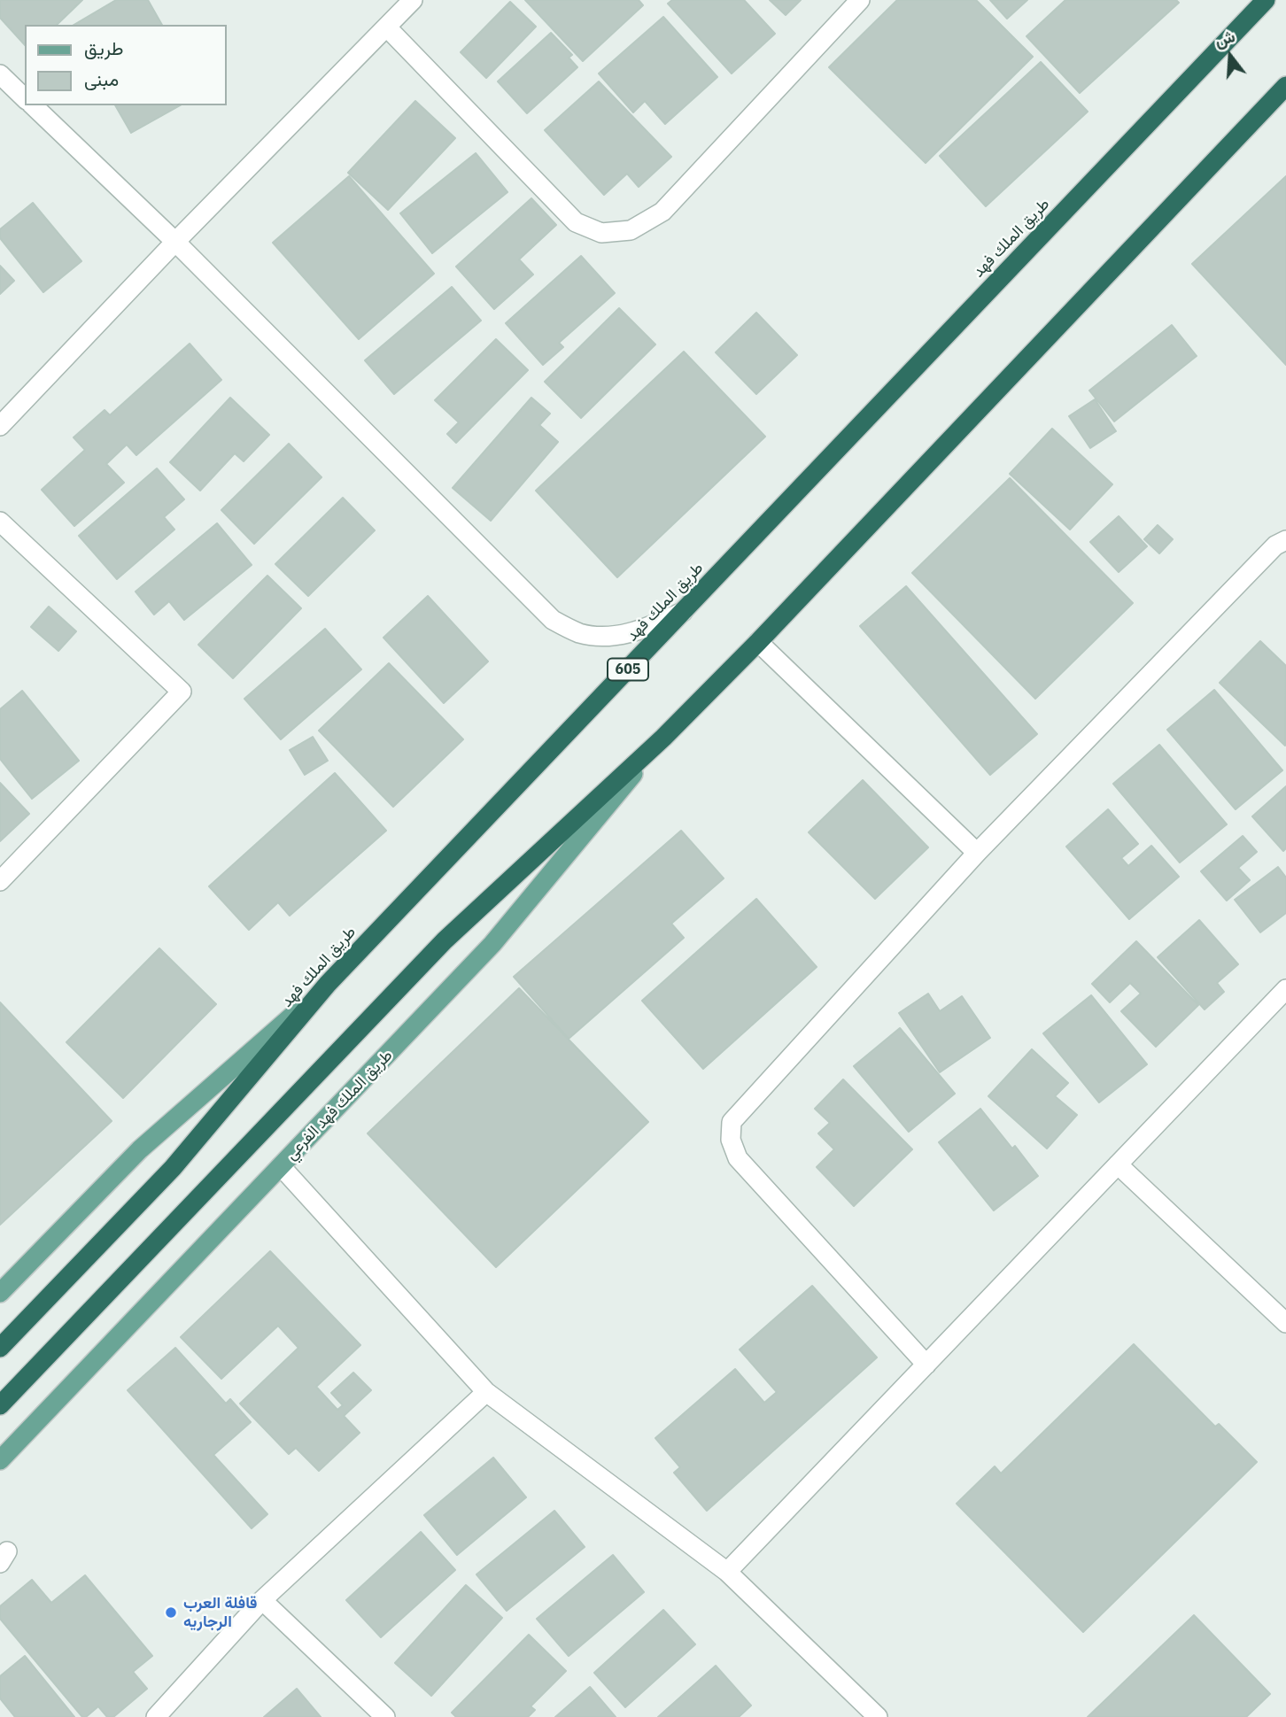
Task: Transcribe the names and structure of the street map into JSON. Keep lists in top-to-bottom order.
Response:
{
  "streets": {
    "highway": ["طريق الملك فهد", "605"],
    "main road": ["طريق الملك فهد الفرعي"]
  },
  "places": ["قافلة العرب الرجاريه"],
  "legend": ["طريق", "مبنى"],
  "north": "top"
}
